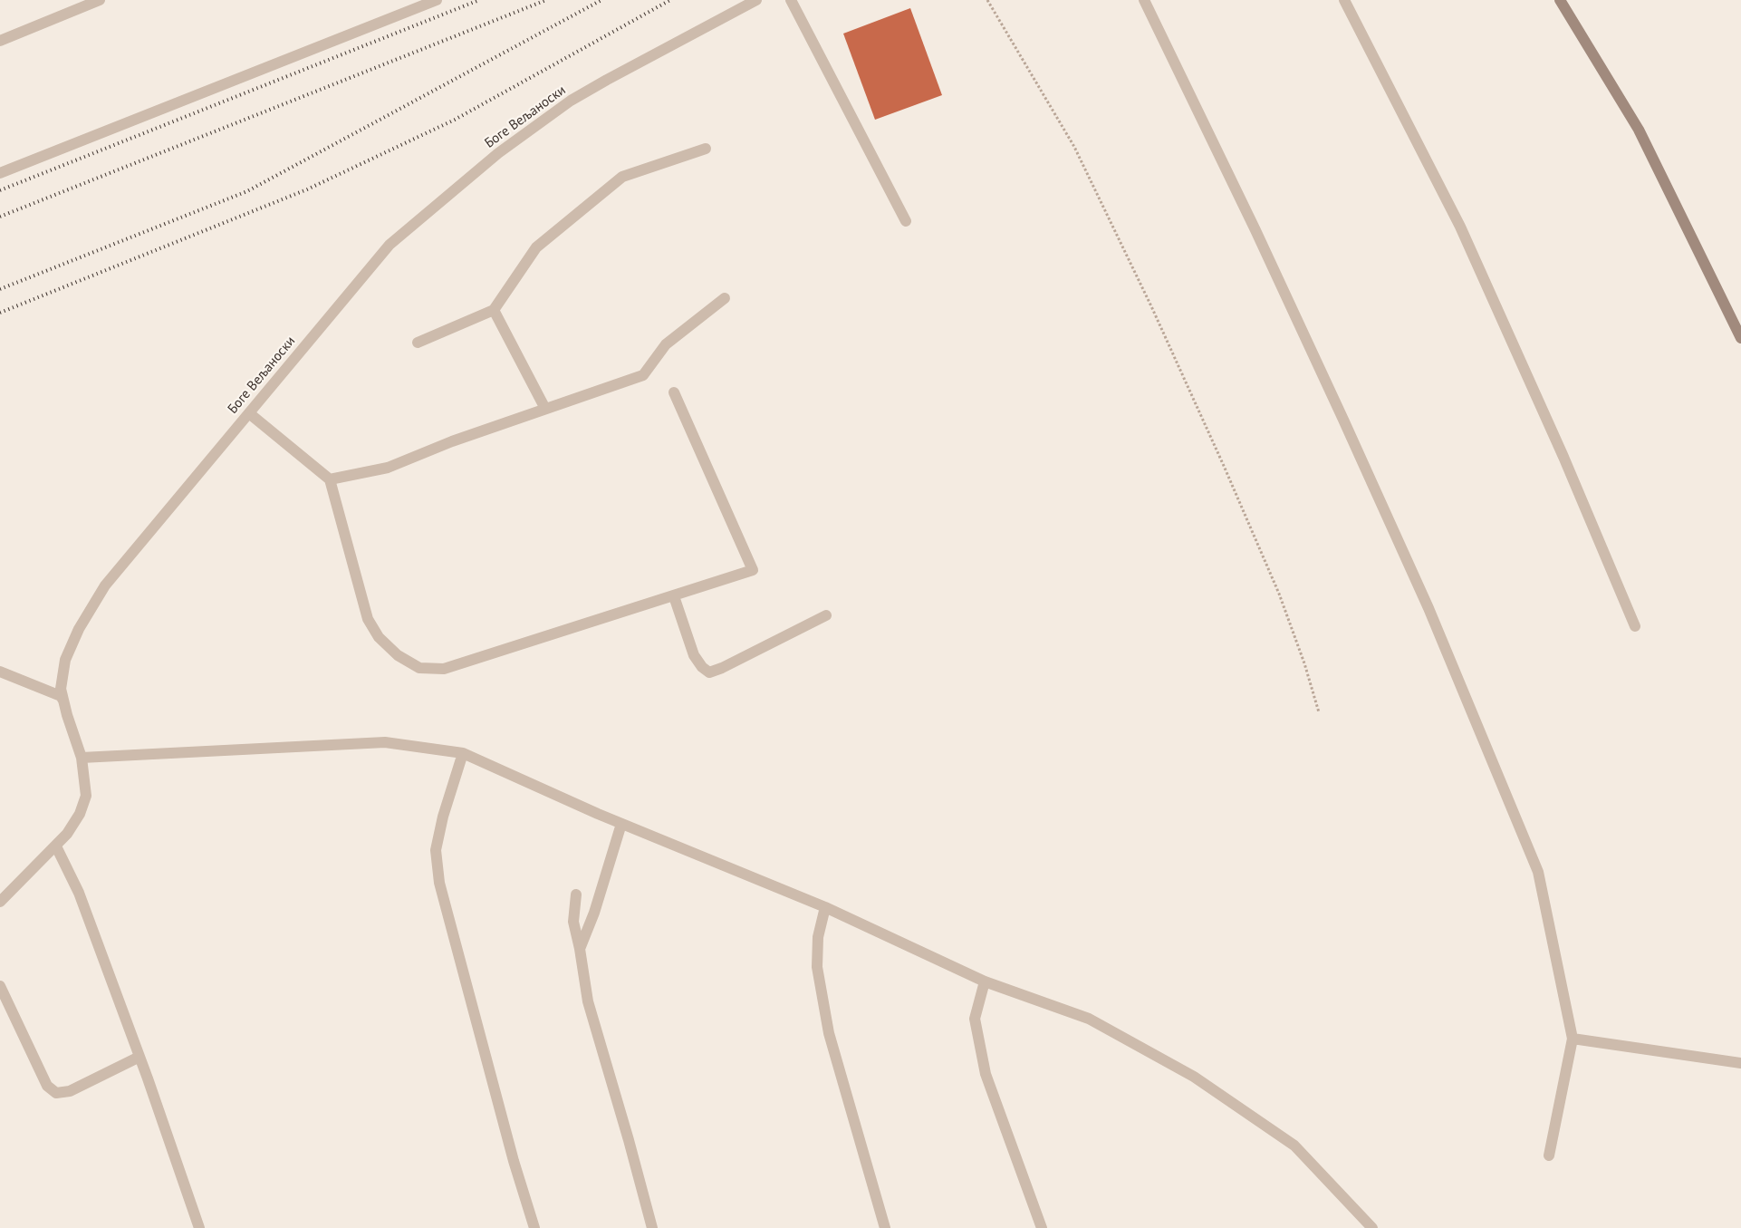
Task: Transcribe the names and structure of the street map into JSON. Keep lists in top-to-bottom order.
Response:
{
  "streets": {
    "street": ["Боге Вељаноски"]
  }
}
